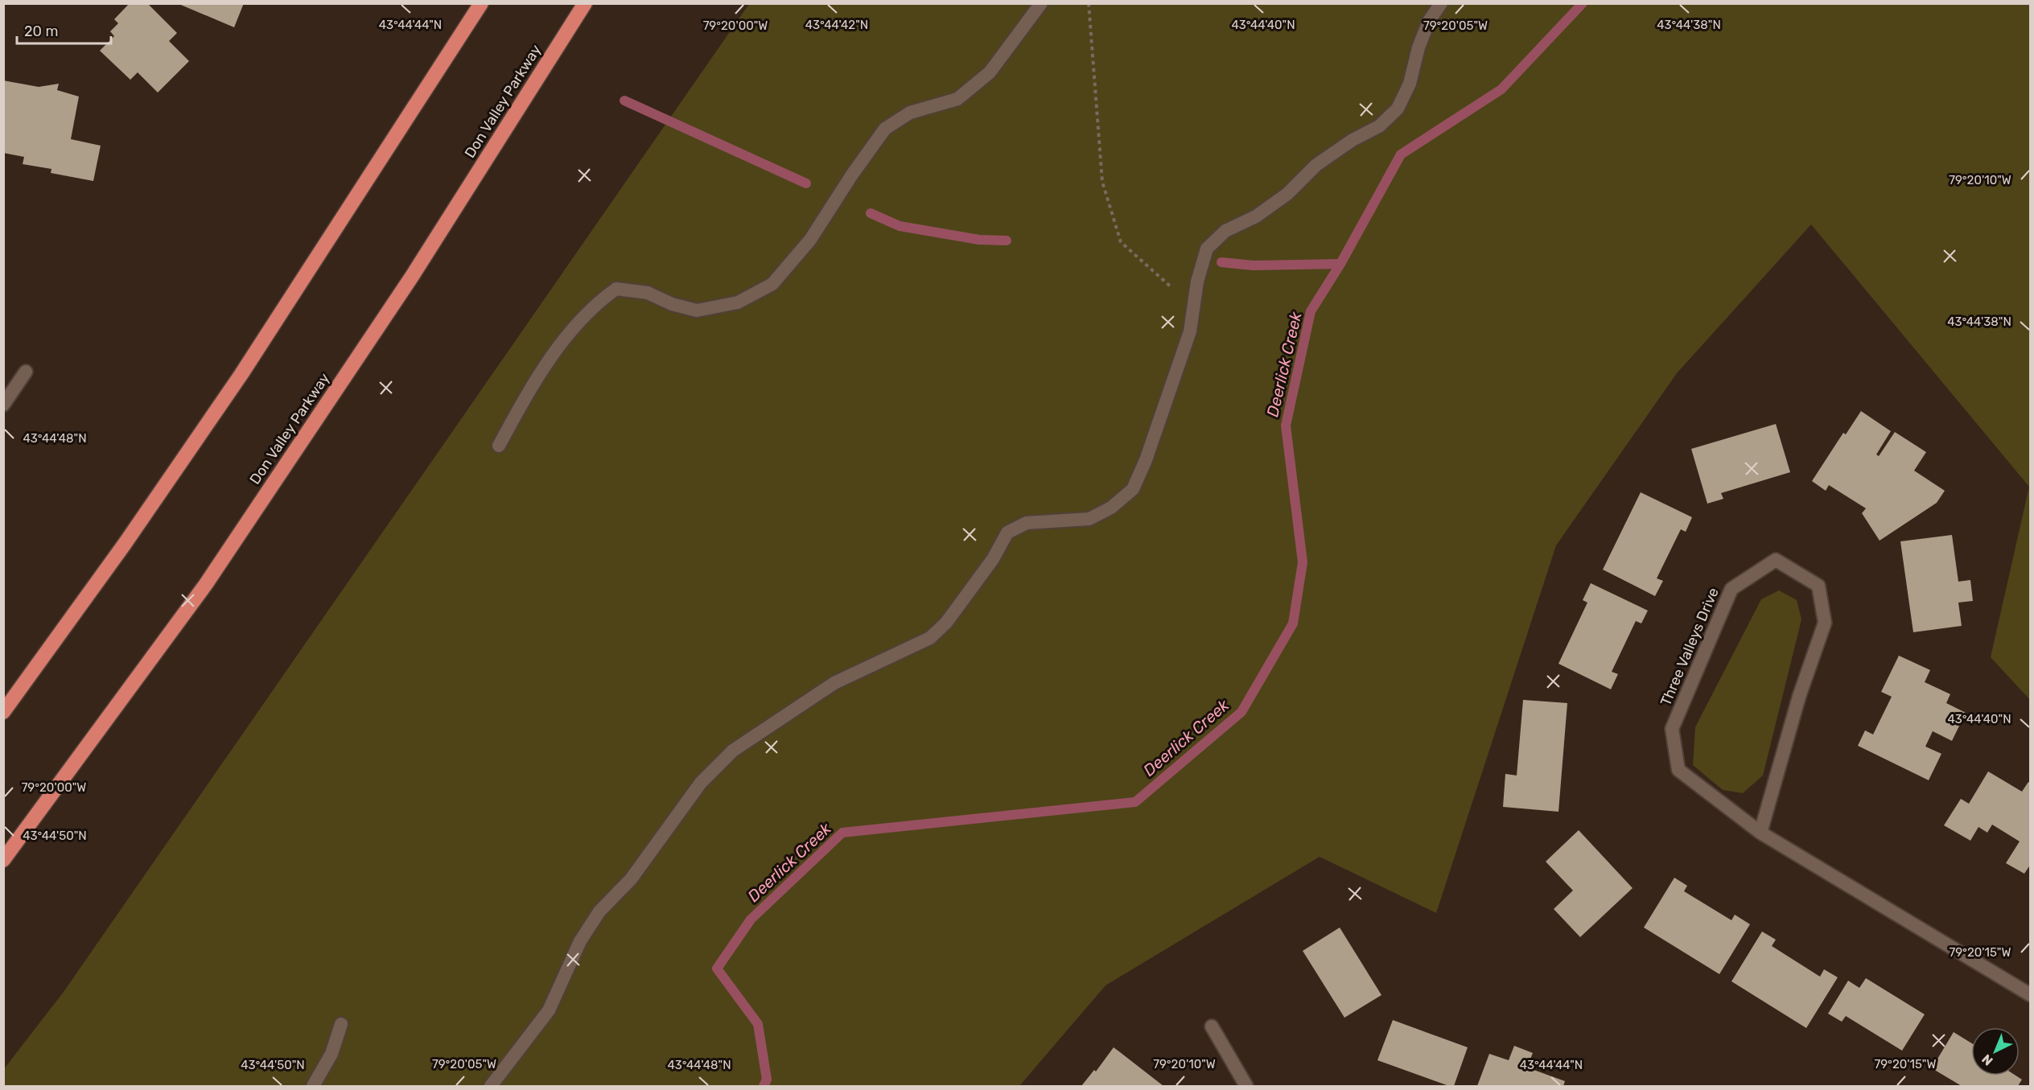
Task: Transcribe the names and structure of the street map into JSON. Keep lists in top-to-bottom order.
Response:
{
  "streets": {
    "highway": ["Don Valley Parkway"],
    "street": ["Three Valleys Drive"]
  },
  "water": ["Deerlick Creek"],
  "scale_bar": "20 m",
  "north": "bottom left",
  "coordinates": [
    "43°44'44\"N",
    "43°44'40\"N",
    "43°44'42\"N",
    "43°44'38\"N",
    "79°20'05\"W",
    "79°20'00\"W",
    "79°20'10\"W",
    "43°44'48\"N",
    "43°44'50\"N",
    "79°20'15\"W"
  ]
}
